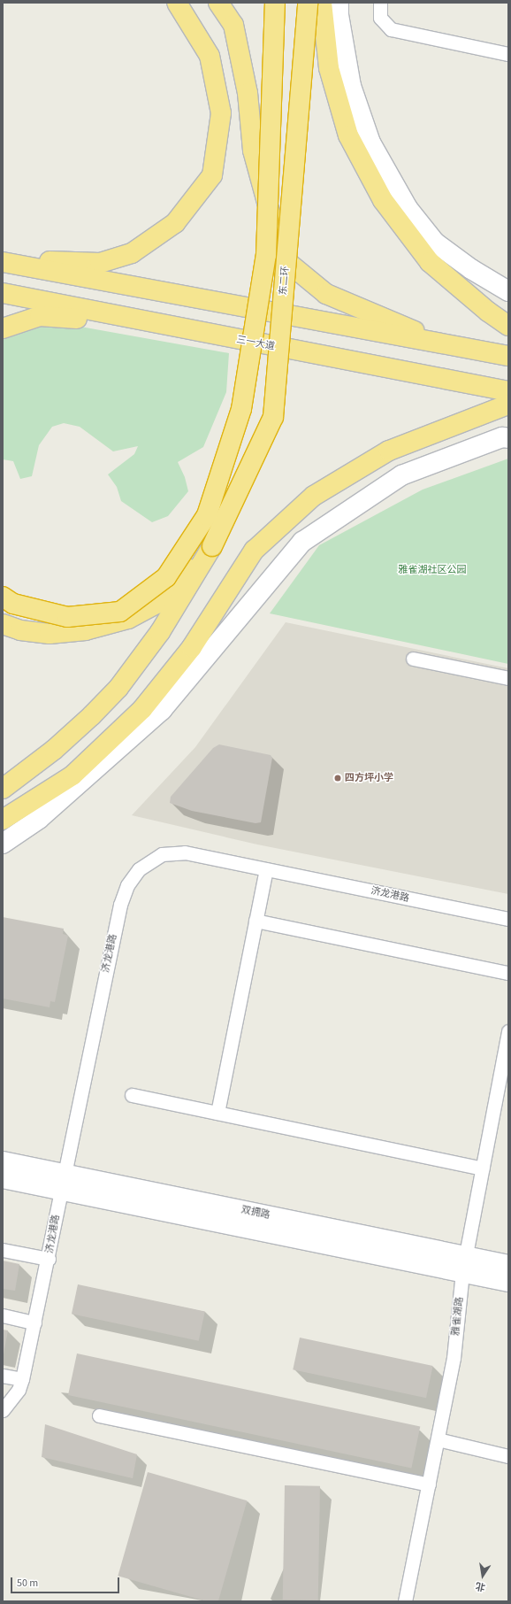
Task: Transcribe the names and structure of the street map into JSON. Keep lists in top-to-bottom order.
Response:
{
  "streets": {
    "highway": ["东二环", "三一大道"],
    "street": ["济龙港路", "双拥路", "雅雀湖路"]
  },
  "crossings": [
    ["济龙港路", "双拥路"],
    ["双拥路", "雅雀湖路"]
  ],
  "parks": ["雅雀湖社区公园"],
  "places": ["四方坪小学"],
  "scale_bar": "50 m",
  "north": "bottom"
}
